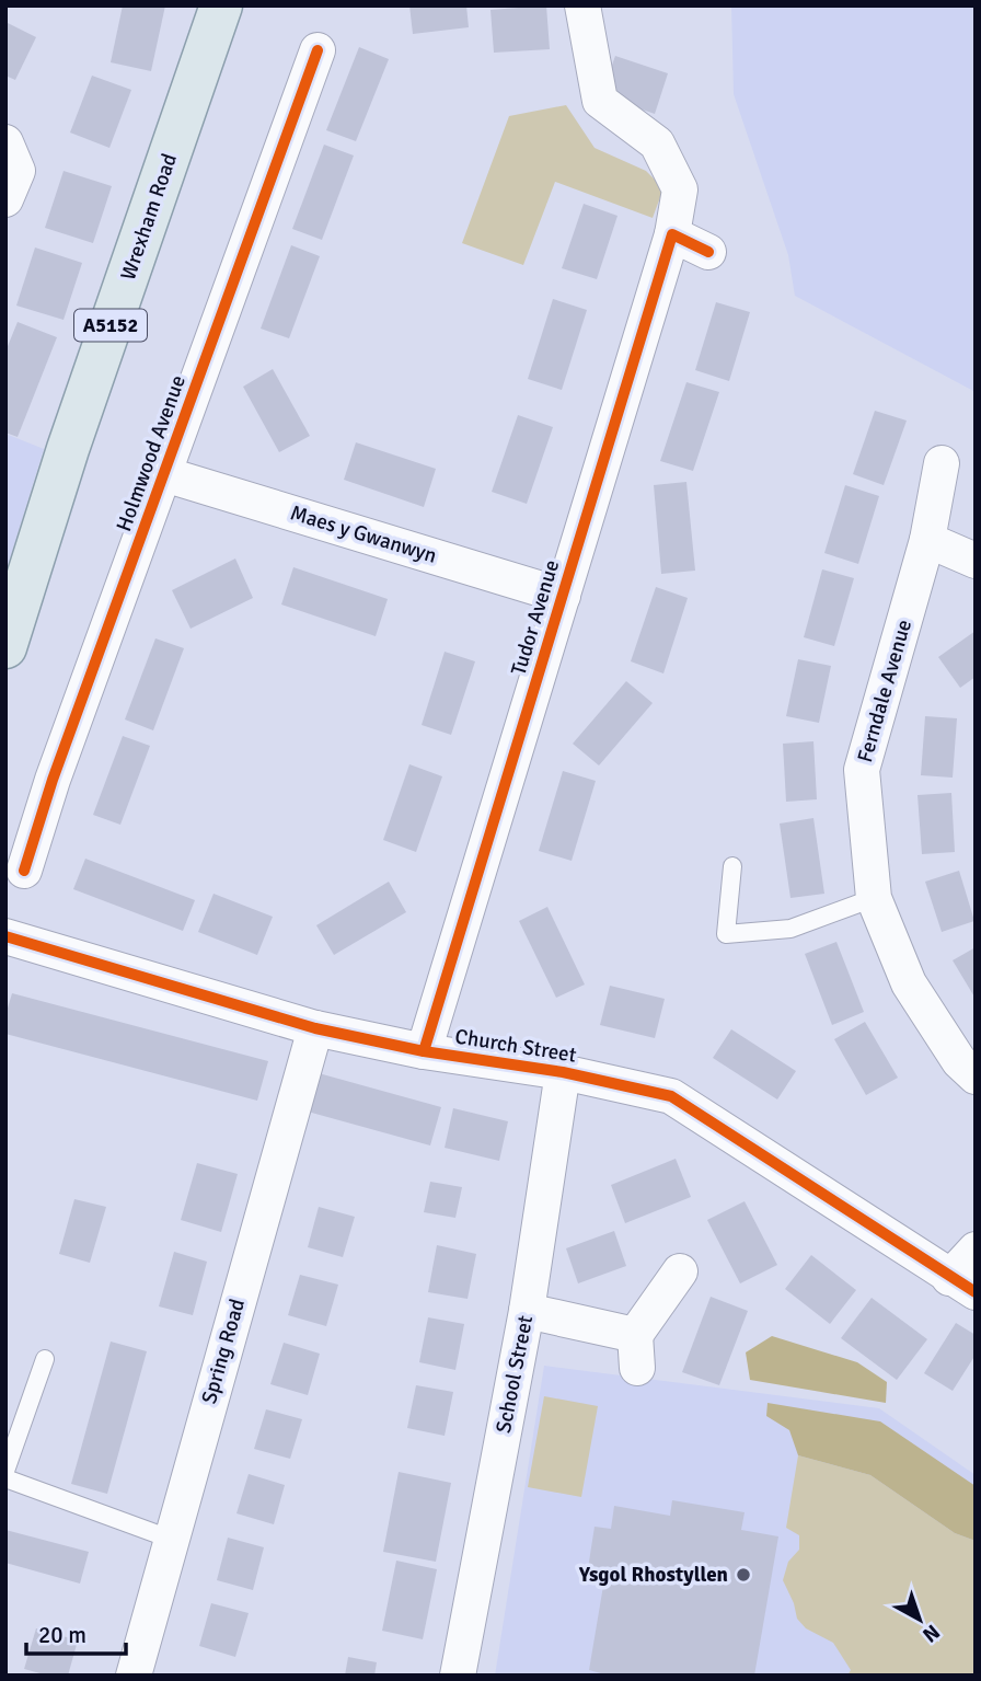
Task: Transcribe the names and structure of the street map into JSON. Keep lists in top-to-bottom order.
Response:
{
  "streets": {
    "main road": ["Wrexham Road", "A5152"],
    "street": [
      "Holmwood Avenue",
      "Maes y Gwanwyn",
      "Tudor Avenue",
      "Ferndale Avenue",
      "Church Street",
      "Spring Road",
      "School Street"
    ]
  },
  "crossings": [
    ["Holmwood Avenue", "Maes y Gwanwyn"],
    ["Maes y Gwanwyn", "Tudor Avenue"],
    ["Tudor Avenue", "Church Street"],
    ["Church Street", "Spring Road"],
    ["Church Street", "School Street"]
  ],
  "places": ["Ysgol Rhostyllen"],
  "scale_bar": "20 m",
  "north": "bottom right"
}
